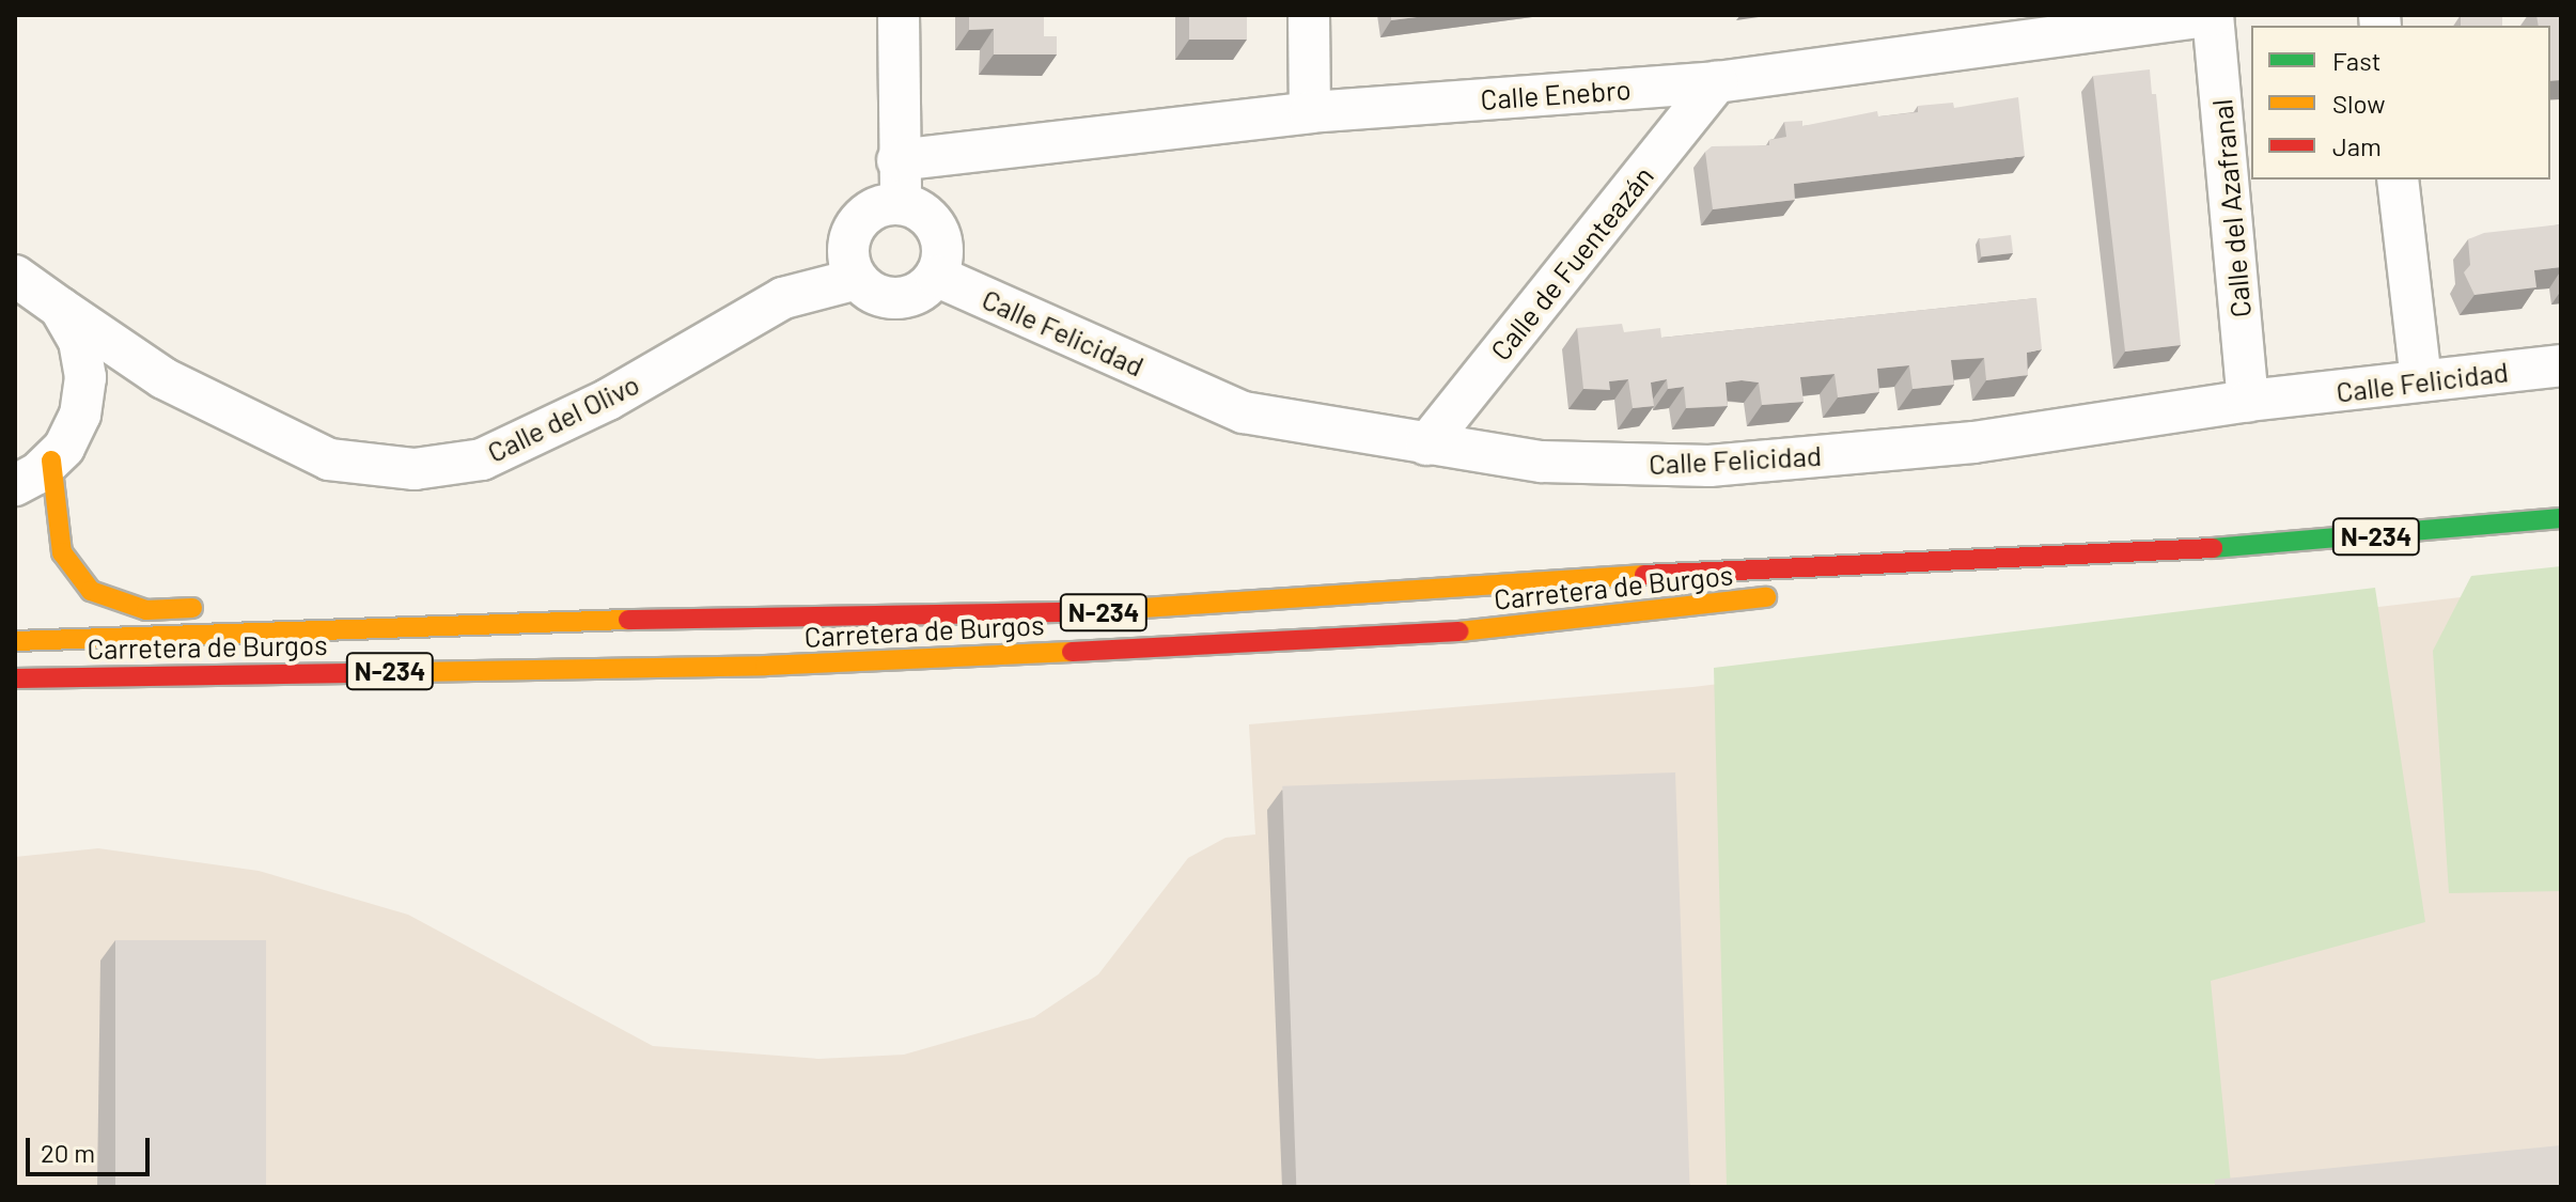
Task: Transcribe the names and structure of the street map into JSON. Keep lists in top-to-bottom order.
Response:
{
  "streets": {
    "highway": ["N-234", "Carretera de Burgos"],
    "street": [
      "Calle Enebro",
      "Calle del Azafranal",
      "Calle de Fuenteazán",
      "Calle Felicidad",
      "Calle del Olivo"
    ]
  },
  "crossings": [
    ["Calle Enebro", "Calle del Azafranal"],
    ["Calle Enebro", "Calle de Fuenteazán"],
    ["Calle del Azafranal", "Calle Felicidad"],
    ["Calle de Fuenteazán", "Calle Felicidad"],
    ["Calle Felicidad", "Calle del Olivo"]
  ],
  "legend": ["Fast", "Slow", "Jam"],
  "scale_bar": "20 m"
}
